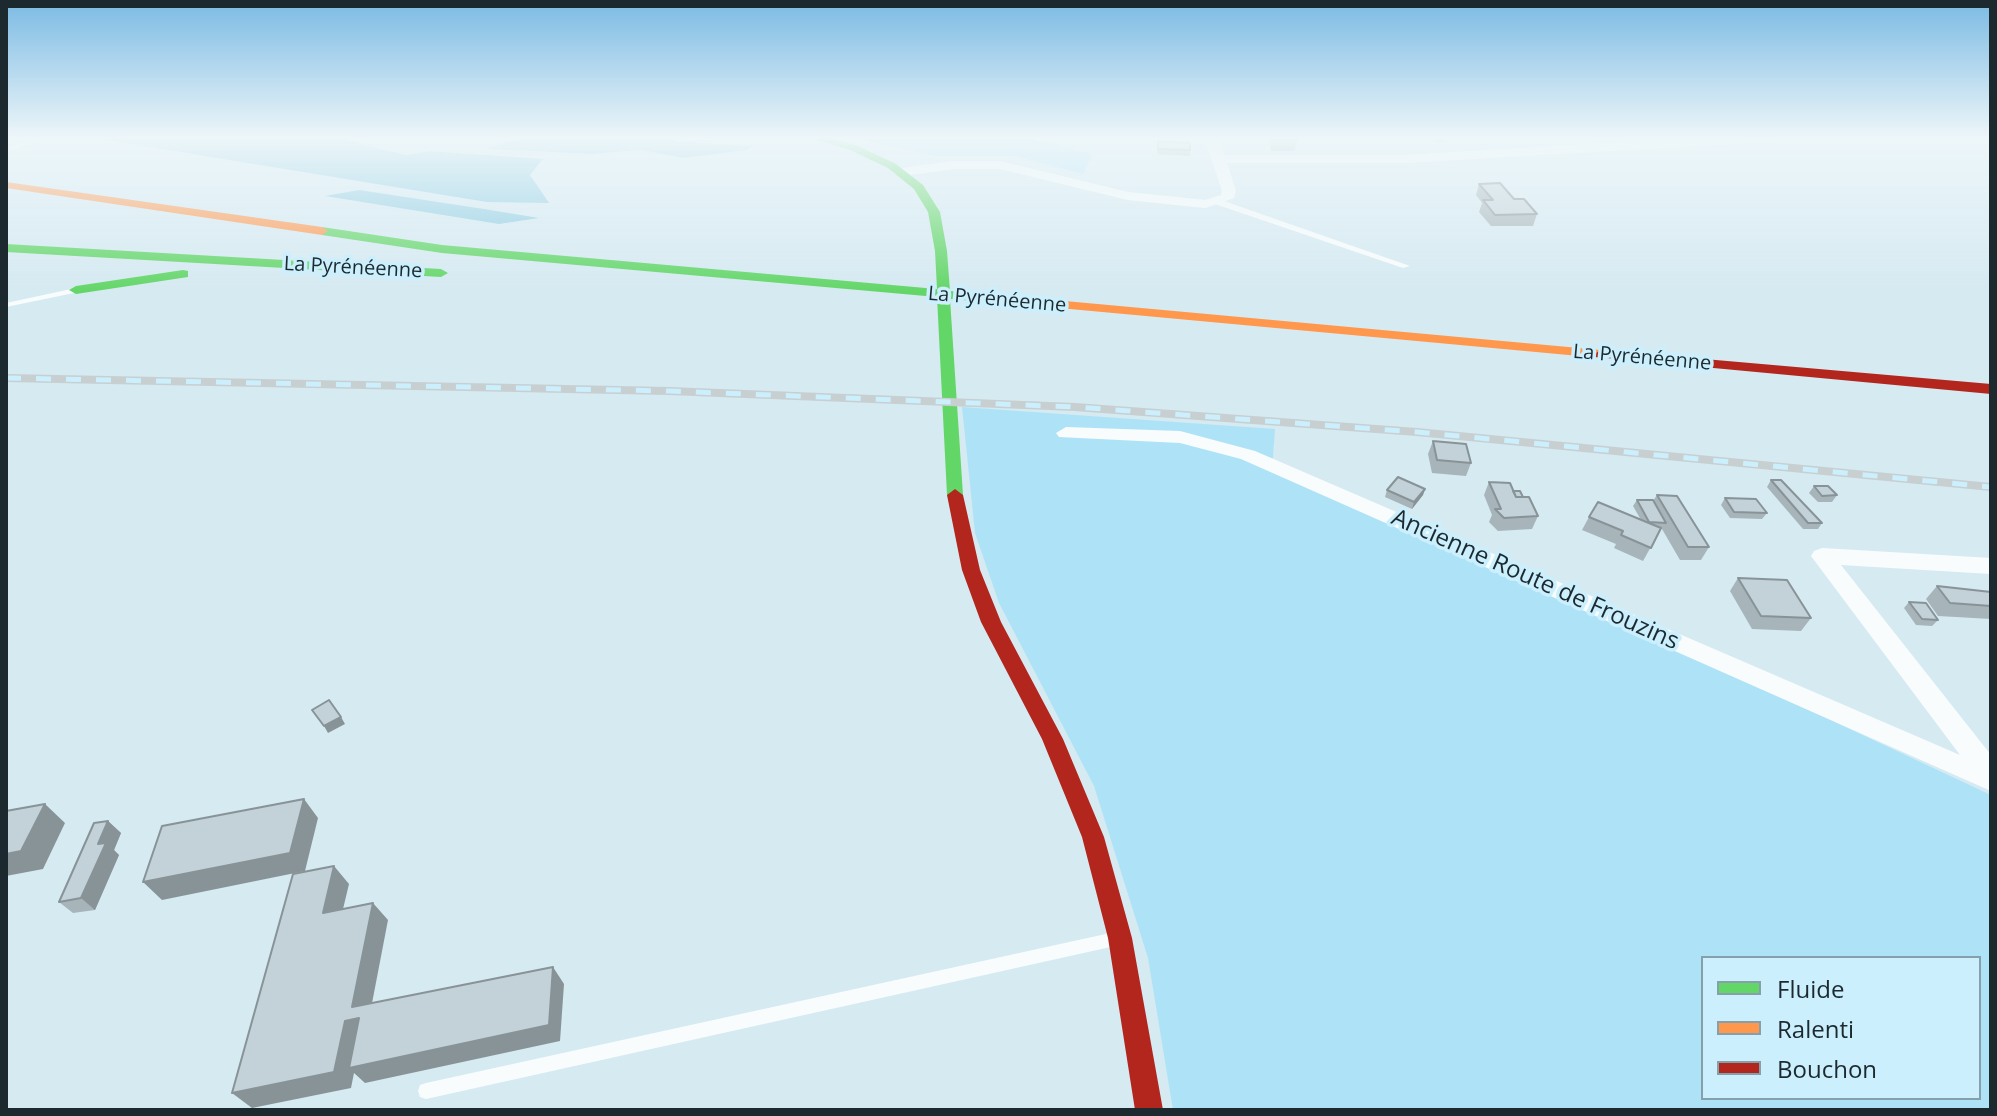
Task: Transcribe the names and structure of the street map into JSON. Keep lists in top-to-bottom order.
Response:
{
  "streets": {
    "main road": ["La Pyrénéenne"],
    "street": ["Ancienne Route de Frouzins"]
  },
  "legend": ["Fluide", "Ralenti", "Bouchon"]
}
